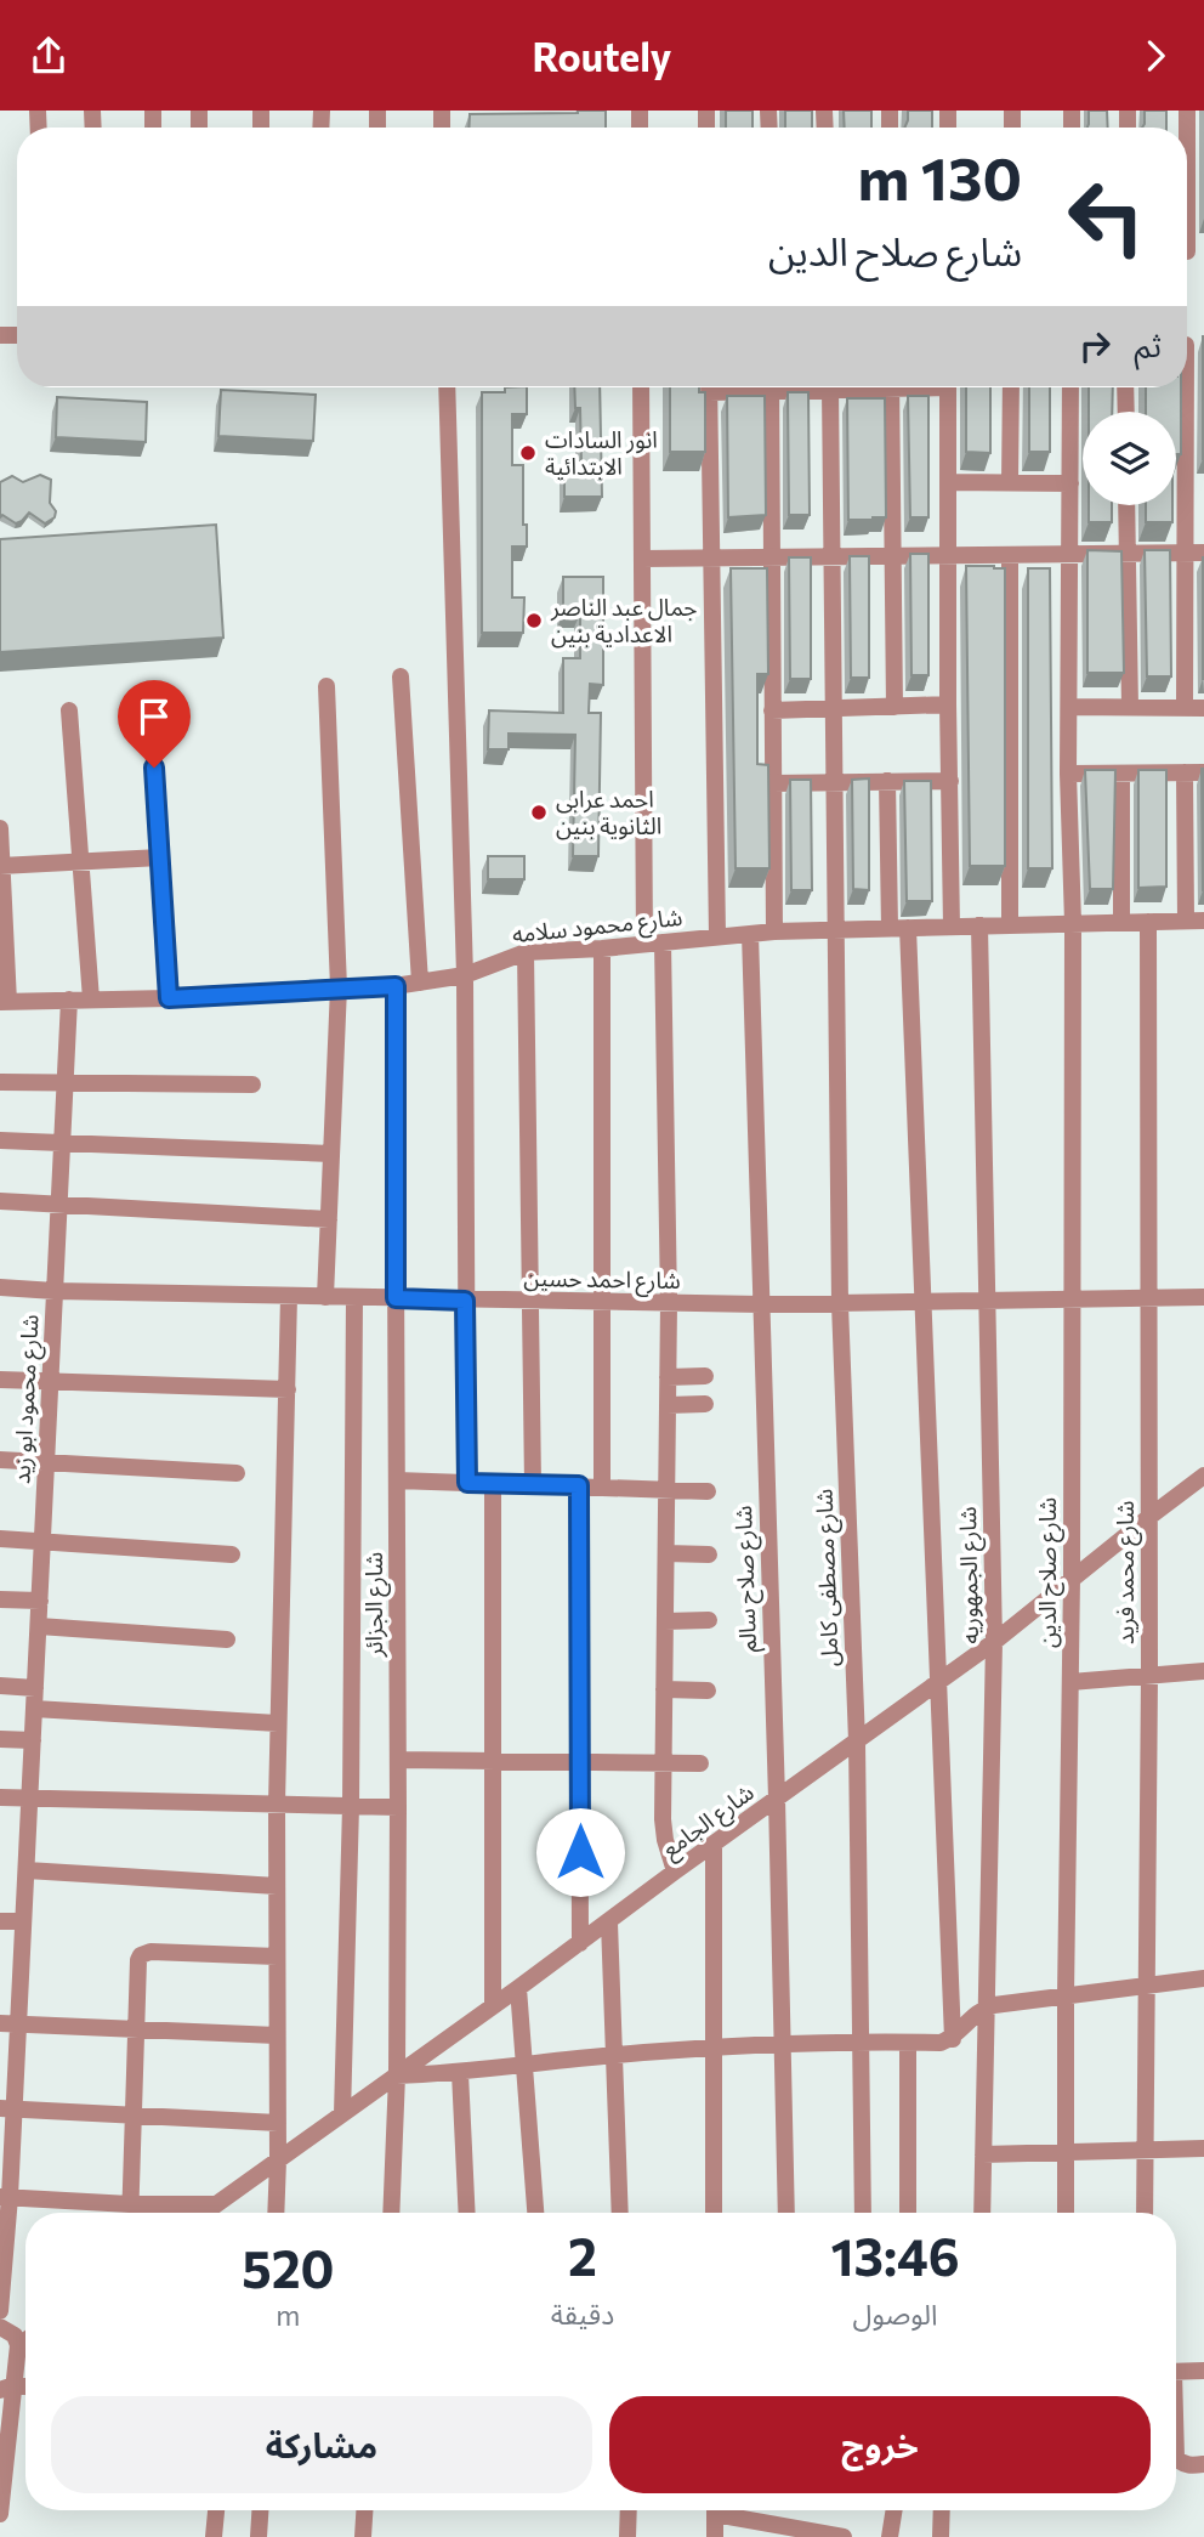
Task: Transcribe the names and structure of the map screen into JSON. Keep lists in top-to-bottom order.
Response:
{
  "streets": {
    "street": [
      "شارع محمود سلامه",
      "شارع احمد حسين",
      "شارع محمود ابو زيد",
      "شارع صلاح الدين",
      "شارع محمد فريد",
      "شارع الجمهوريه",
      "شارع مصطفى كامل",
      "شارع صلاح سالم",
      "شارع الجزائر",
      "شارع الجامع"
    ]
  },
  "crossings": [
    ["شارع محمود سلامه", "شارع محمود ابو زيد"],
    ["شارع محمود سلامه", "شارع صلاح الدين"],
    ["شارع محمود سلامه", "شارع محمد فريد"],
    ["شارع محمود سلامه", "شارع الجمهوريه"],
    ["شارع محمود سلامه", "شارع مصطفى كامل"],
    ["شارع محمود سلامه", "شارع صلاح سالم"],
    ["شارع محمود سلامه", "شارع الجزائر"],
    ["شارع احمد حسين", "شارع محمود ابو زيد"],
    ["شارع احمد حسين", "شارع صلاح الدين"],
    ["شارع احمد حسين", "شارع محمد فريد"],
    ["شارع احمد حسين", "شارع الجمهوريه"],
    ["شارع احمد حسين", "شارع مصطفى كامل"],
    ["شارع احمد حسين", "شارع صلاح سالم"],
    ["شارع احمد حسين", "شارع الجزائر"],
    ["شارع صلاح الدين", "شارع الجامع"],
    ["شارع محمد فريد", "شارع الجامع"],
    ["شارع الجمهوريه", "شارع الجامع"],
    ["شارع مصطفى كامل", "شارع الجامع"],
    ["شارع صلاح سالم", "شارع الجامع"],
    ["شارع الجزائر", "شارع الجامع"]
  ],
  "places": ["انور السادات الابتدائية", "جمال عبد الناصر الاعدادية بنين", "احمد عرابى الثانوية بنين"],
  "page": {
    "header": "Routely",
    "turn": ["130 m", "شارع صلاح الدين"],
    "then": "ثم",
    "eta": [
      "13:46",
      "الوصول",
      "2",
      "دقيقة",
      "520",
      "m"
    ],
    "buttons": ["خروج", "مشاركة"]
  }
}
